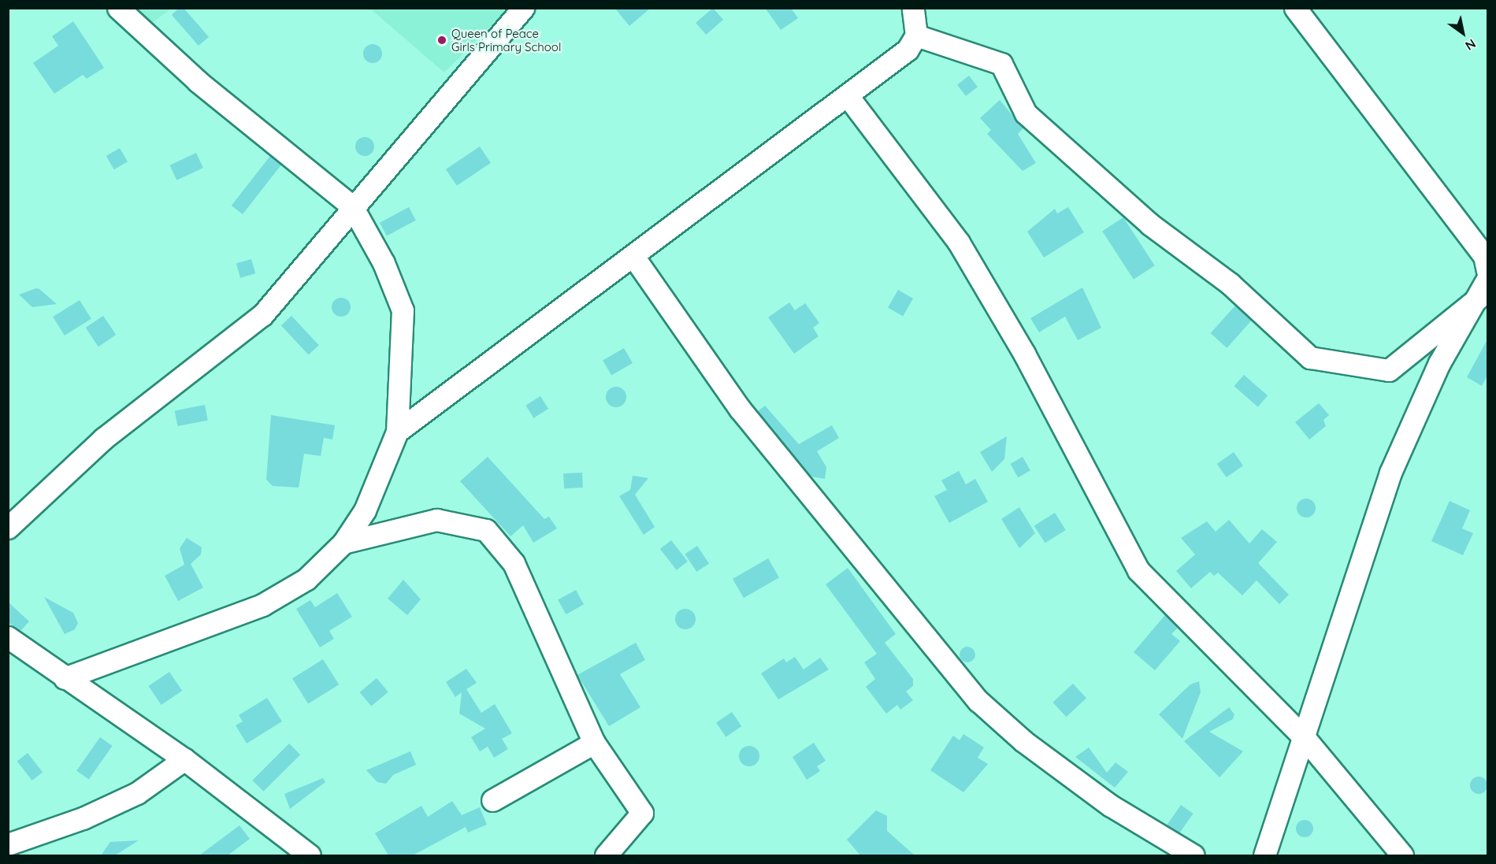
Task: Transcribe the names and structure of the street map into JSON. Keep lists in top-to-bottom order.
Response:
{
  "places": ["Queen of Peace Girls Primary School"],
  "north": "bottom right"
}
